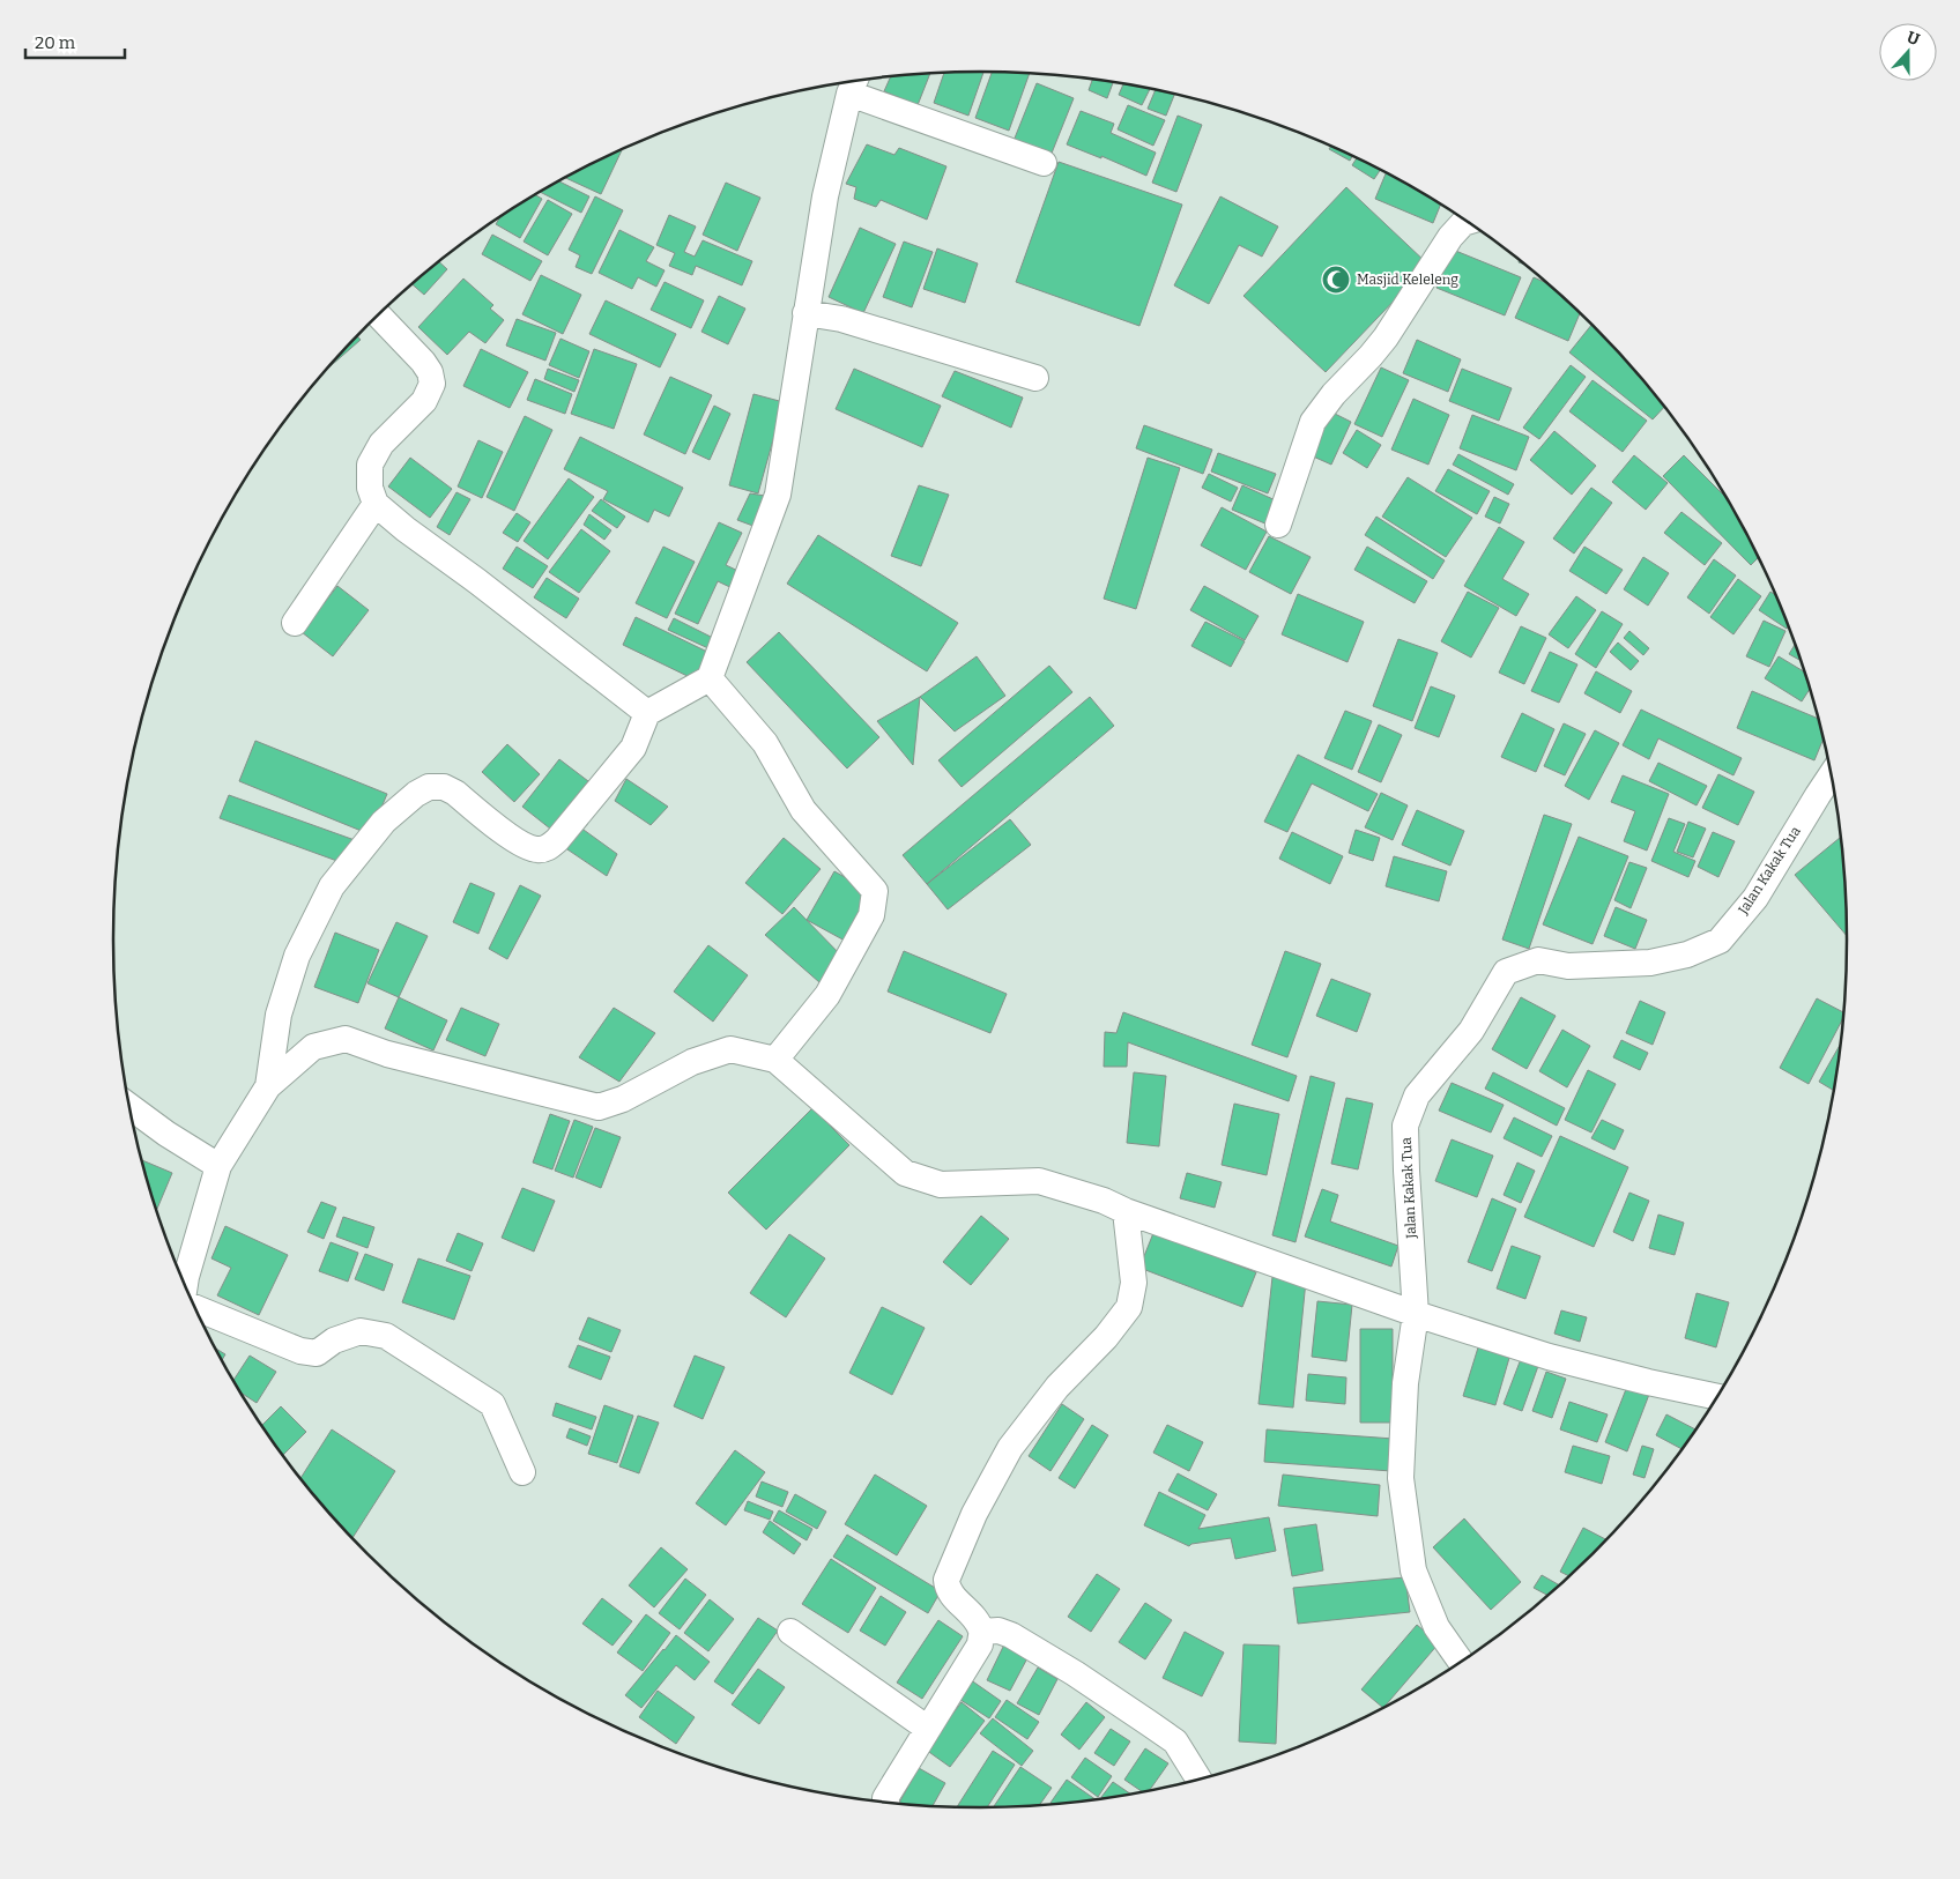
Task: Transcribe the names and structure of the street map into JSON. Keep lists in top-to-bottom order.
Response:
{
  "streets": {
    "street": ["Jalan Kakak Tua"]
  },
  "places": {
    "mosque": ["Masjid Keleleng"]
  },
  "scale_bar": "20 m",
  "north": "top"
}
